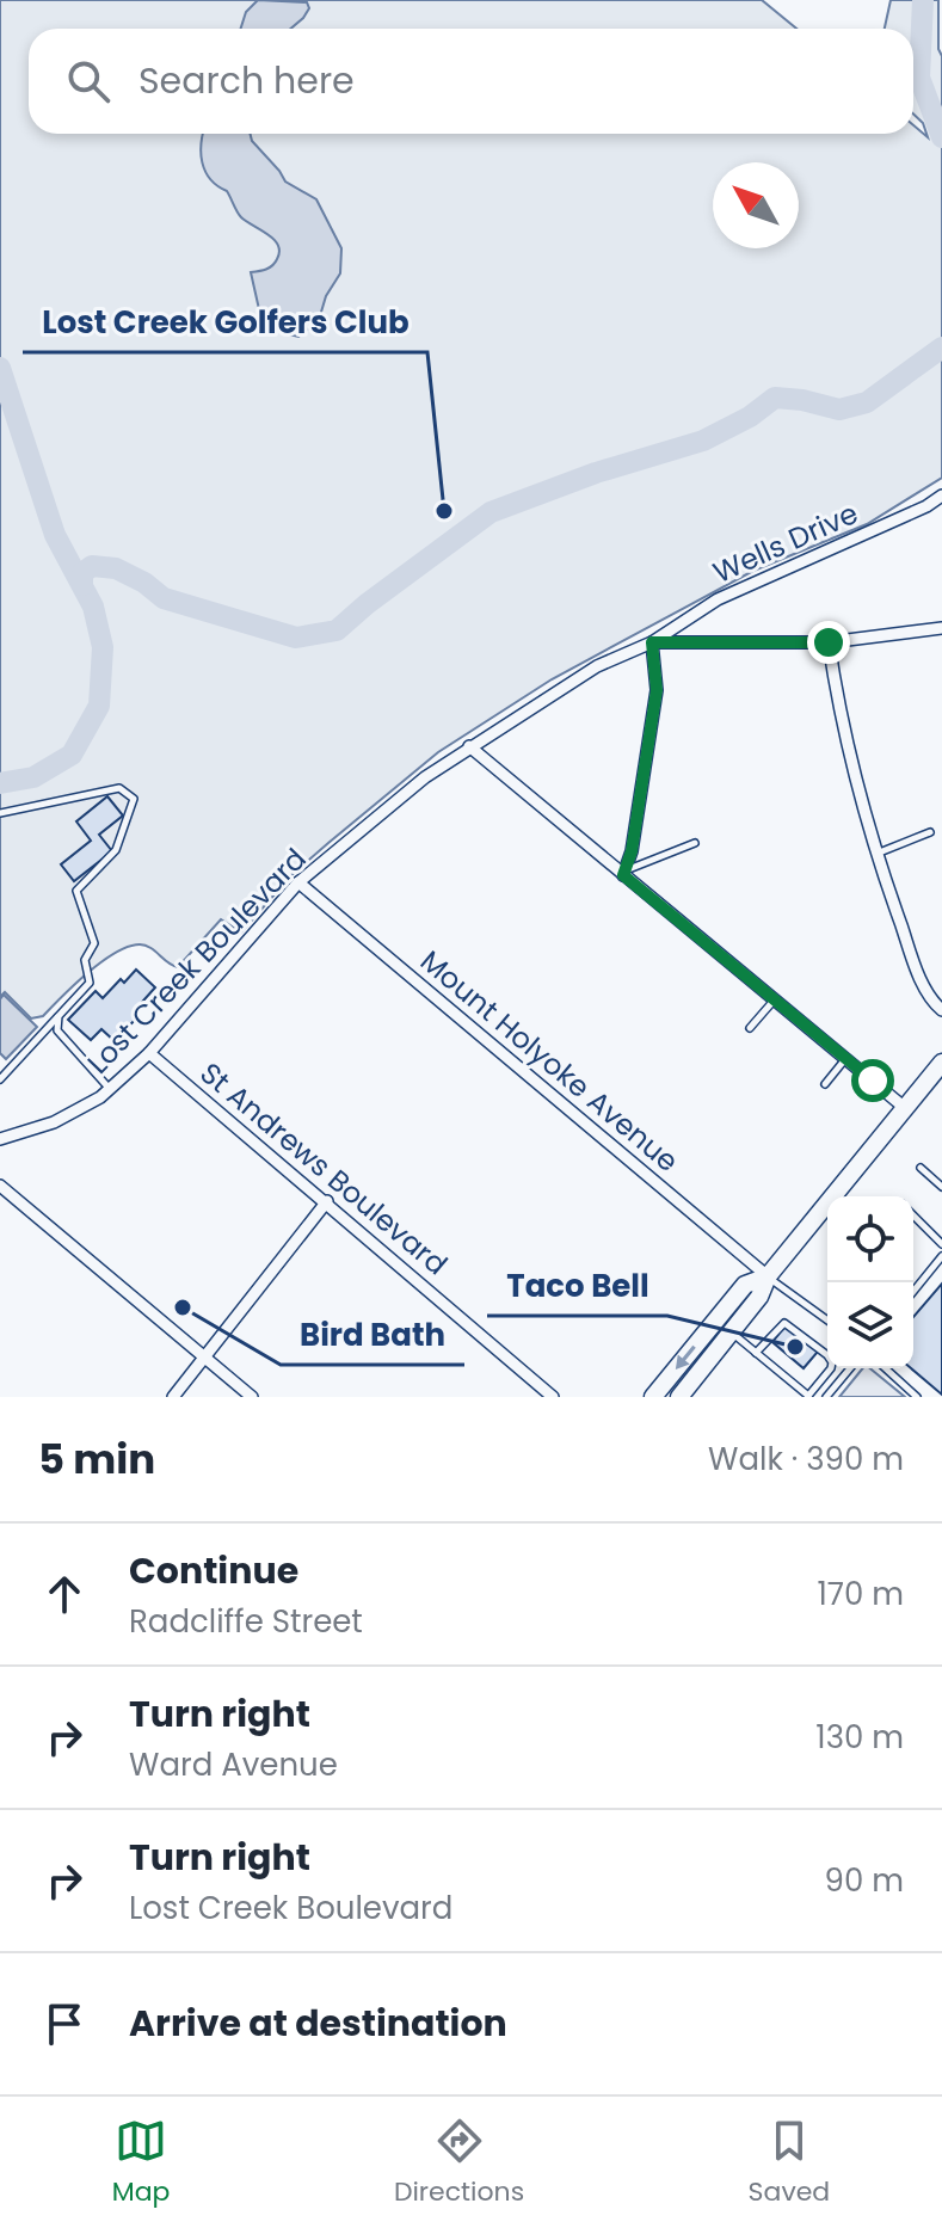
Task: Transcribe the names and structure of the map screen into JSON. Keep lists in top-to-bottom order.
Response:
{
  "streets": {
    "street": [
      "Wells Drive",
      "Lost Creek Boulevard",
      "Mount Holyoke Avenue",
      "St Andrews Boulevard"
    ]
  },
  "crossings": [
    ["Wells Drive", "Lost Creek Boulevard"],
    ["Lost Creek Boulevard", "Mount Holyoke Avenue"],
    ["Lost Creek Boulevard", "St Andrews Boulevard"]
  ],
  "places": ["Lost Creek Golfers Club", "Bird Bath", "Taco Bell"],
  "north": "top left",
  "page": {
    "search": "Search here",
    "heading": ["5 min", "Walk · 390 m"],
    "list": [
      ["Continue", "Radcliffe Street", "170 m"],
      ["Turn right", "Ward Avenue", "130 m"],
      ["Turn right", "Lost Creek Boulevard", "90 m"],
      "Arrive at destination"
    ],
    "nav": ["Map", "Directions", "Saved"]
  }
}
